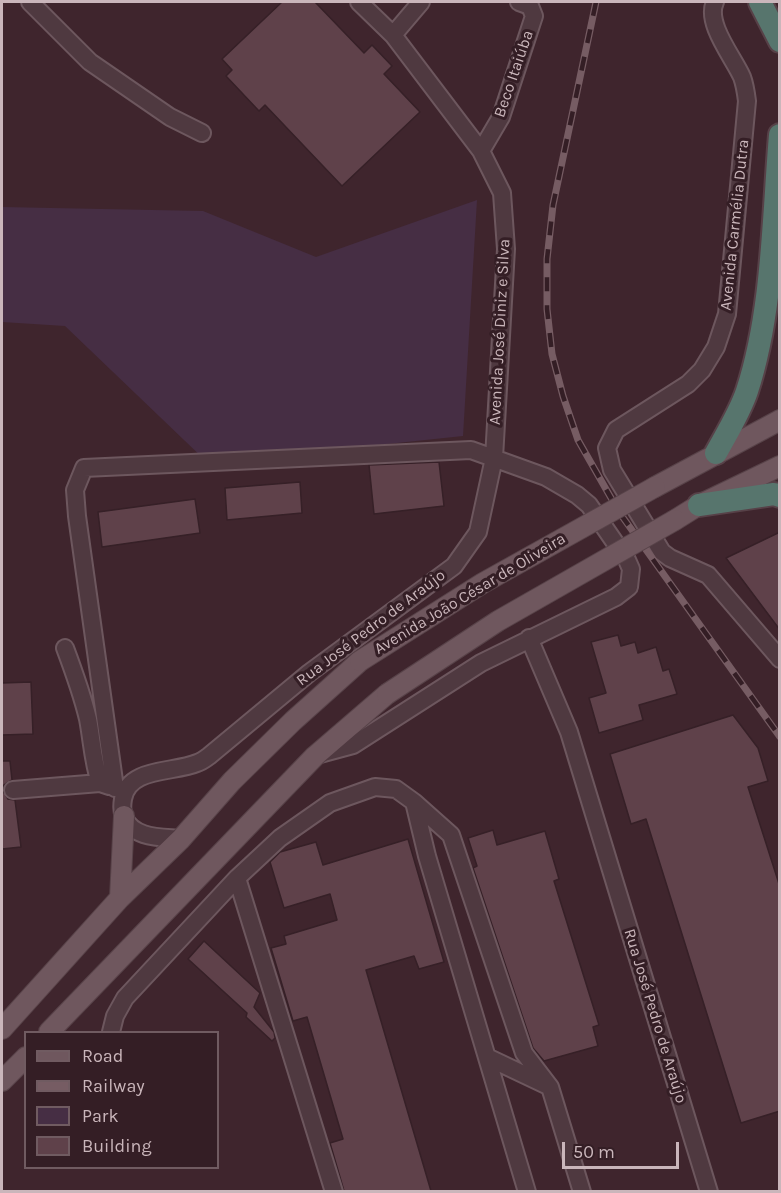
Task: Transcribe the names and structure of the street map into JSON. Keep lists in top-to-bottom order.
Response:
{
  "streets": {
    "main road": ["Avenida João César de Oliveira"],
    "street": [
      "Beco Itaiúba",
      "Avenida Carmélia Dutra",
      "Avenida José Diniz e Silva",
      "Rua José Pedro de Araújo"
    ]
  },
  "crossings": [
    ["Beco Itaiúba", "Avenida José Diniz e Silva"],
    ["Avenida José Diniz e Silva", "Rua José Pedro de Araújo"]
  ],
  "legend": [
    "Road",
    "Railway",
    "Park",
    "Building"
  ],
  "scale_bar": "50 m"
}
